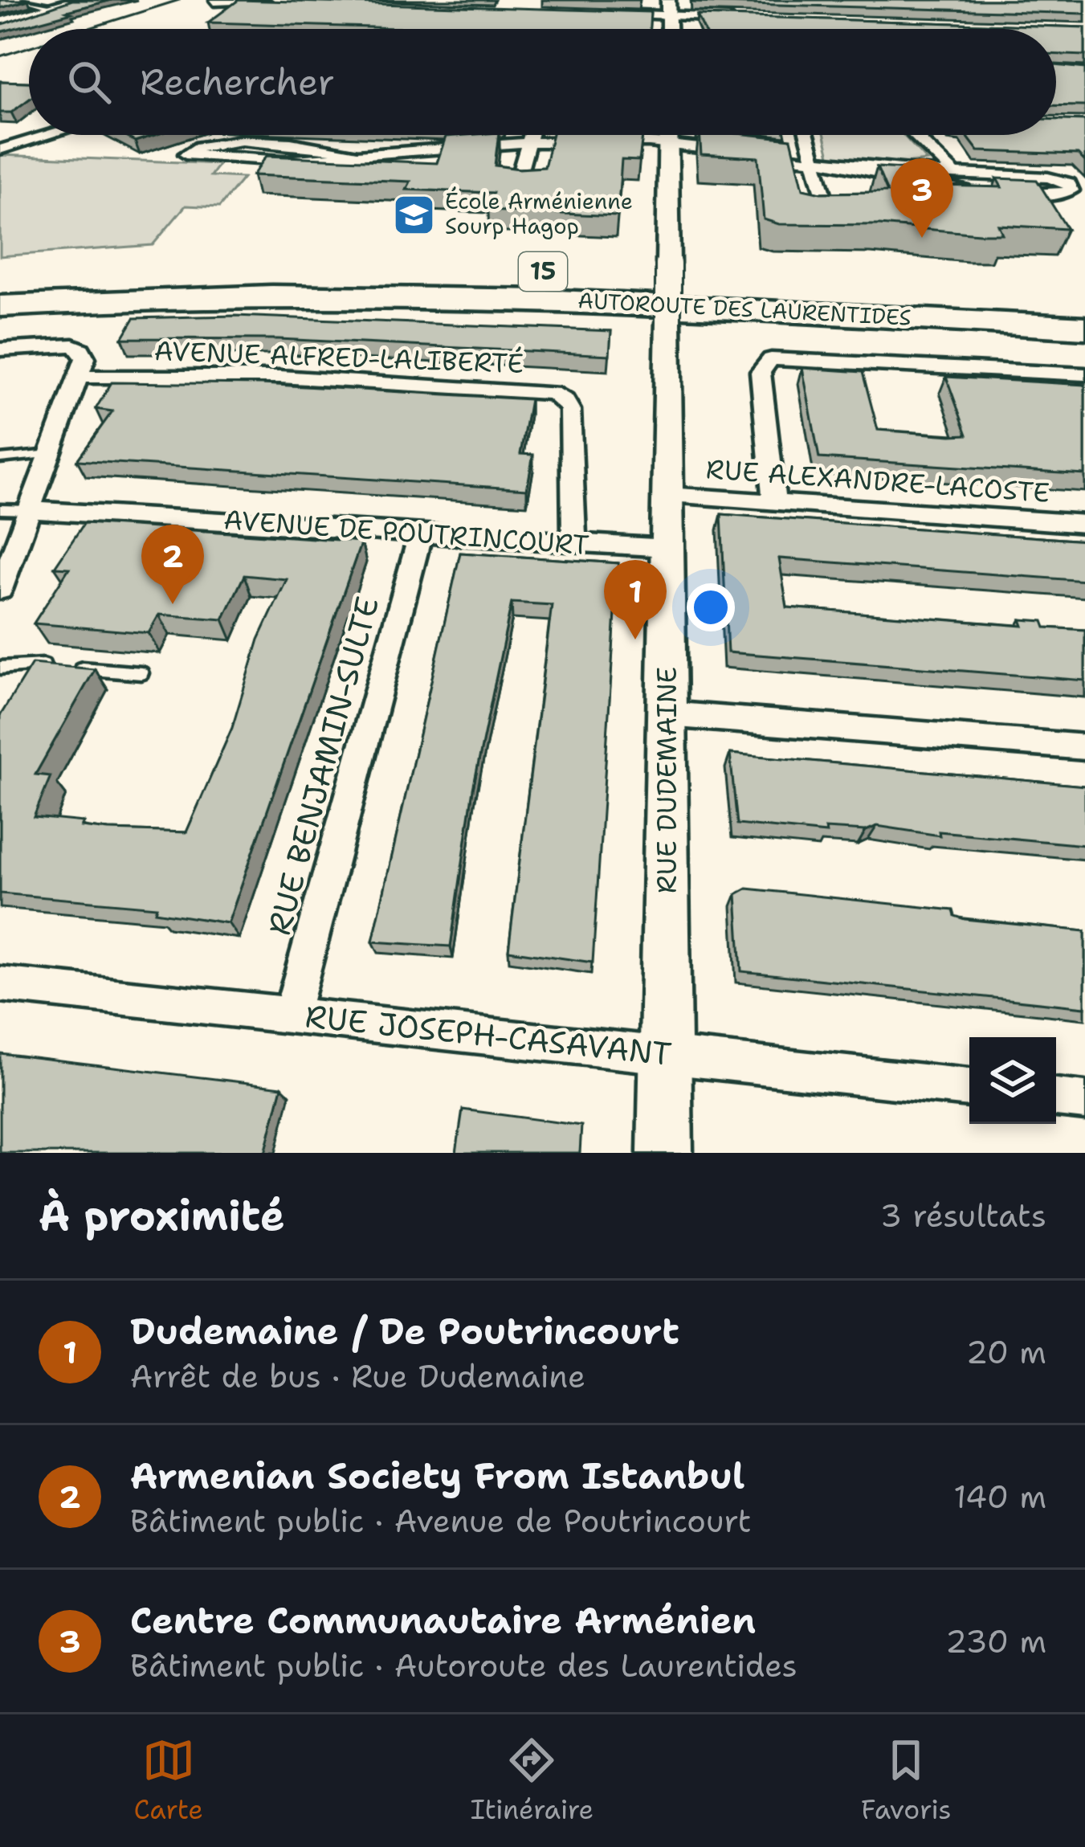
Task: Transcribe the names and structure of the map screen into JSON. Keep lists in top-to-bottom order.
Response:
{
  "streets": {
    "highway": ["15", "AUTOROUTE DES LAURENTIDES"],
    "street": [
      "AVENUE ALFRED-LALIBERTÉ",
      "RUE ALEXANDRE-LACOSTE",
      "AVENUE DE POUTRINCOURT",
      "RUE BENJAMIN-SULTE",
      "RUE DUDEMAINE",
      "RUE JOSEPH-CASAVANT"
    ]
  },
  "crossings": [
    ["AVENUE ALFRED-LALIBERTÉ", "AVENUE DE POUTRINCOURT"],
    ["RUE ALEXANDRE-LACOSTE", "RUE DUDEMAINE"],
    ["AVENUE DE POUTRINCOURT", "RUE BENJAMIN-SULTE"],
    ["AVENUE DE POUTRINCOURT", "RUE DUDEMAINE"],
    ["RUE BENJAMIN-SULTE", "RUE JOSEPH-CASAVANT"],
    ["RUE DUDEMAINE", "RUE JOSEPH-CASAVANT"]
  ],
  "places": {
    "school or university": ["École Arménienne Sourp Hagop"]
  },
  "page": {
    "search": "Rechercher",
    "pins": ["3", "2", "1"],
    "heading": ["À proximité", "3 résultats"],
    "list": [
      {
        "mark": "1",
        "name": "Dudemaine / De Poutrincourt",
        "note": "Arrêt de bus · Rue Dudemaine",
        "value": "20 m"
      },
      {
        "mark": "2",
        "name": "Armenian Society From Istanbul",
        "note": "Bâtiment public · Avenue de Poutrincourt",
        "value": "140 m"
      },
      {
        "mark": "3",
        "name": "Centre Communautaire Arménien",
        "note": "Bâtiment public · Autoroute des Laurentides",
        "value": "230 m"
      }
    ],
    "nav": ["Carte", "Itinéraire", "Favoris"]
  }
}
